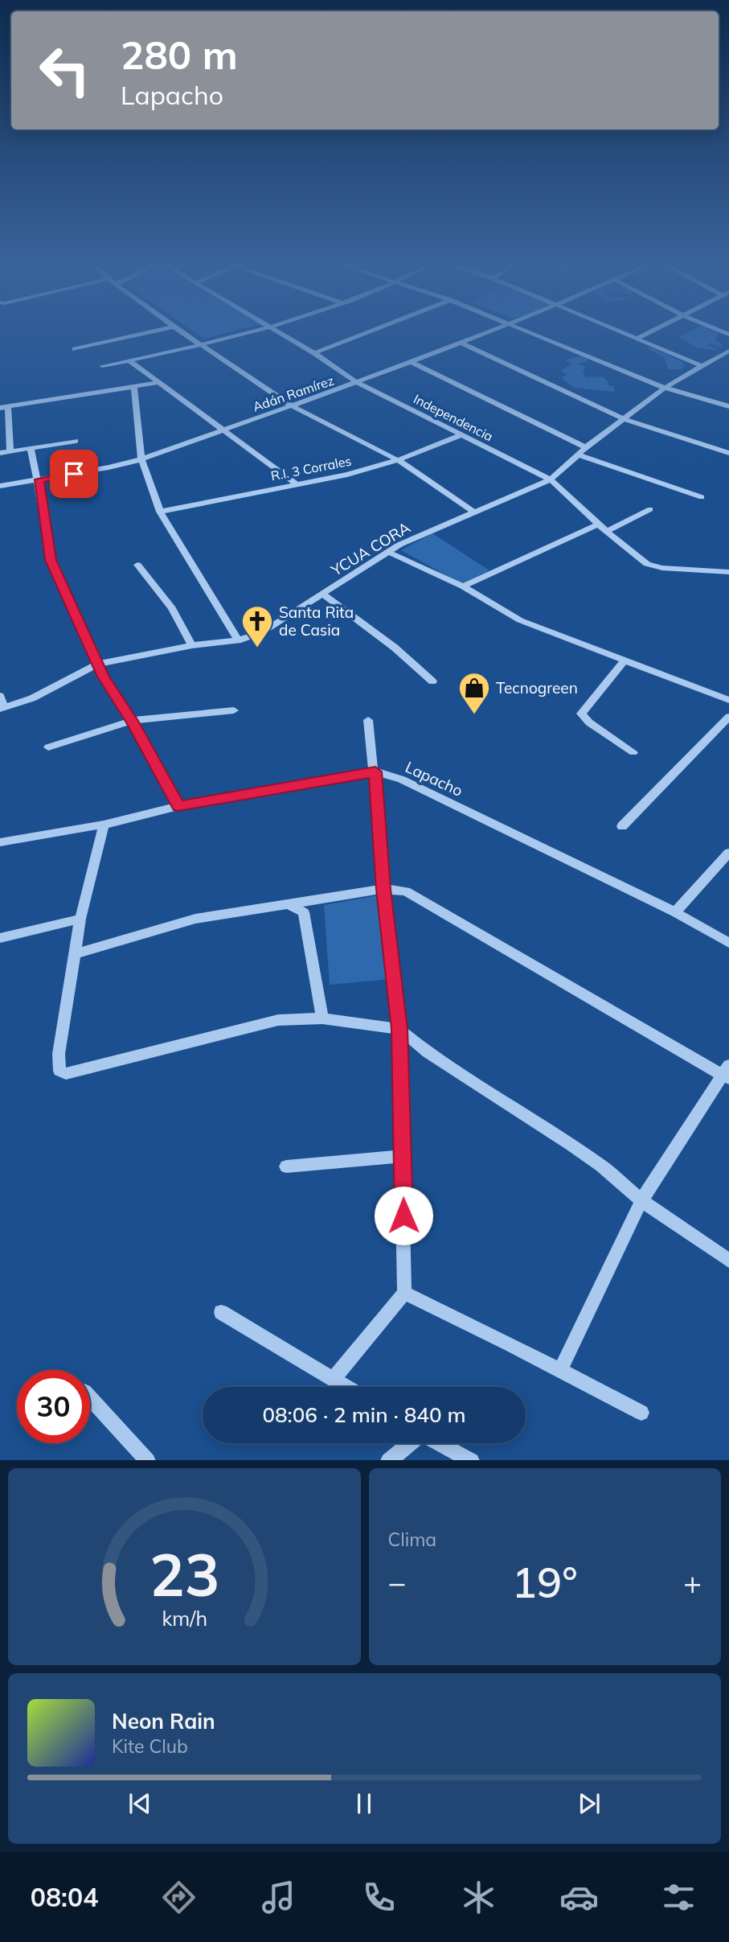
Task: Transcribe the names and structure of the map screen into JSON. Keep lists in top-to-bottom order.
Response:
{
  "streets": {
    "street": [
      "Adán Ramírez",
      "Independencia",
      "R.I. 3 Corrales",
      "YCUA CORA",
      "Lapacho"
    ]
  },
  "crossings": [
    ["Adán Ramírez", "Independencia"],
    ["Independencia", "R.I. 3 Corrales"],
    ["Independencia", "YCUA CORA"]
  ],
  "places": {
    "church": ["Santa Rita de Casia"],
    "shop": ["Tecnogreen"]
  },
  "page": {
    "turn": ["280 m", "Lapacho"],
    "limit": "30",
    "trip": "08:06 · 2 min · 840 m",
    "tile": "Clima",
    "heat": ["−", "19°", "+"],
    "song": ["Neon Rain", "Kite Club"],
    "tabs": "08:04",
    "gauge": ["23", "km/h"]
  }
}
